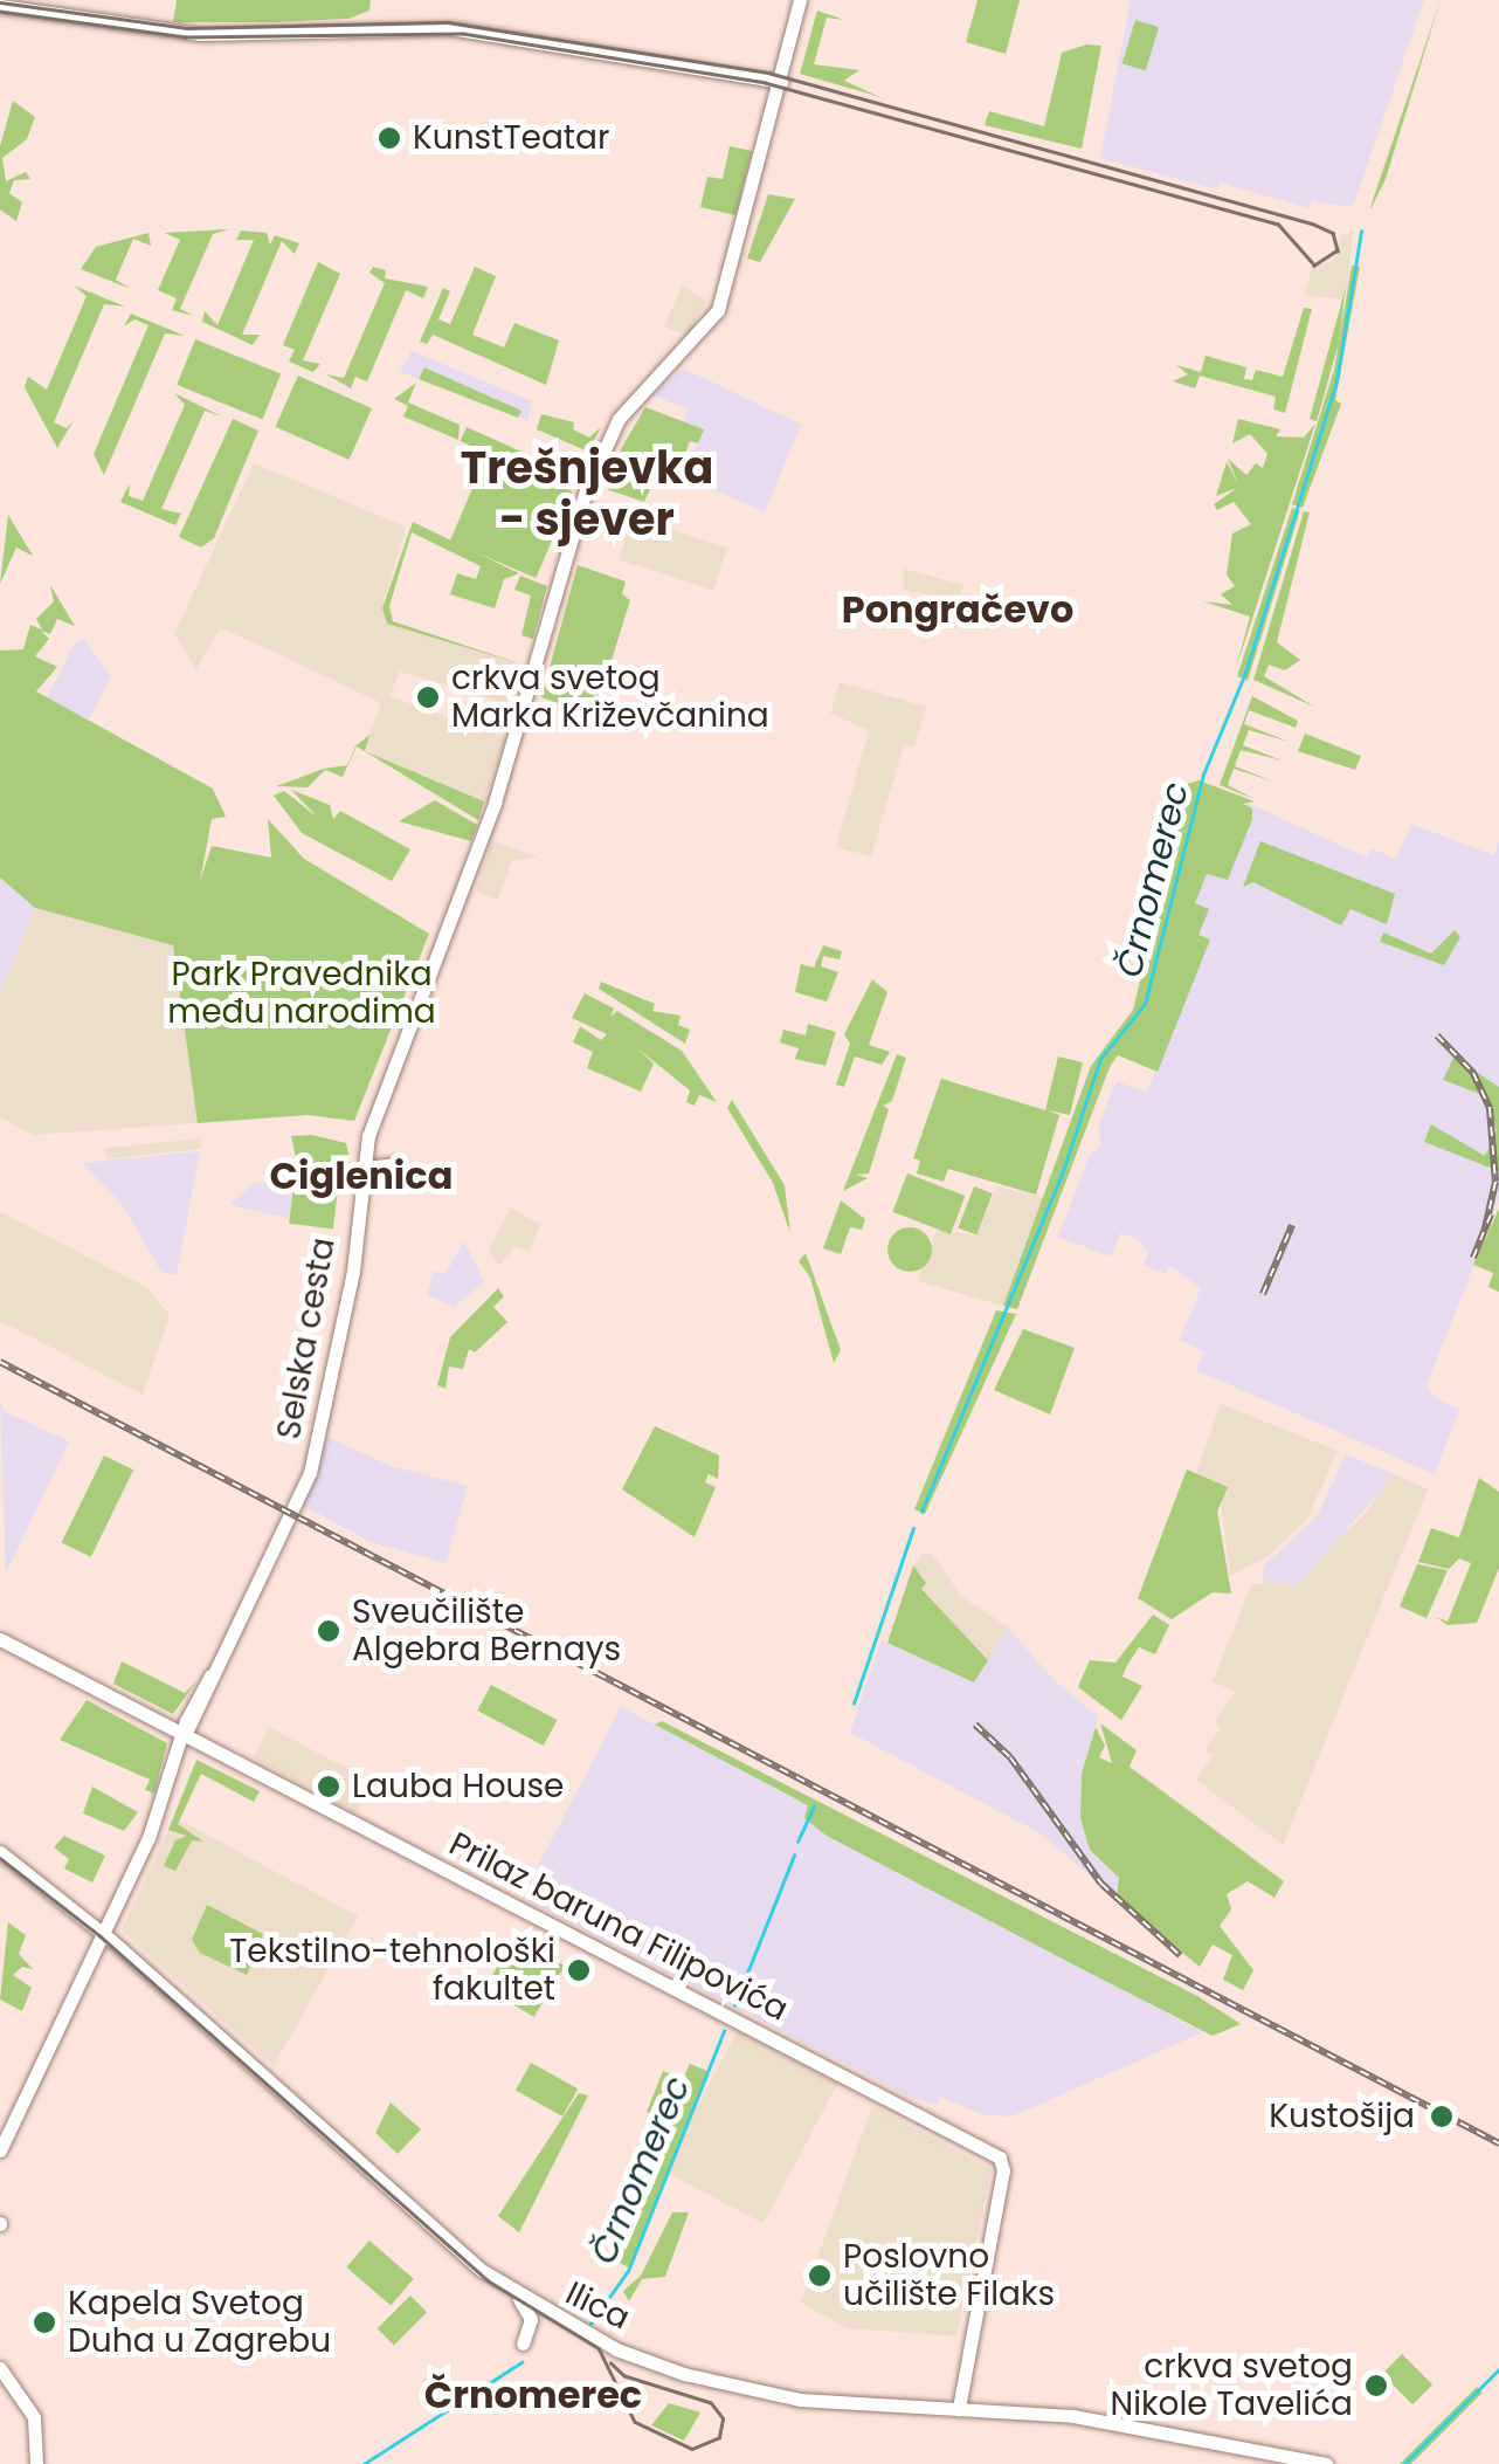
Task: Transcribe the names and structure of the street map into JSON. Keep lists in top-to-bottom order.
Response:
{
  "streets": {
    "main road": ["Selska cesta", "Prilaz baruna Filipovića", "Ilica"]
  },
  "crossings": [
    ["Selska cesta", "Prilaz baruna Filipovića"],
    ["Selska cesta", "Ilica"],
    ["Prilaz baruna Filipovića", "Ilica"]
  ],
  "districts": [
    "Trešnjevka - sjever",
    "Pongračevo",
    "Ciglenica",
    "Črnomerec"
  ],
  "water": ["Črnomerec"],
  "parks": ["Park Pravednika među narodima"],
  "places": [
    "KunstTeatar",
    "crkva svetog Marka Križevčanina",
    "Sveučilište Algebra Bernays",
    "Lauba House",
    "Tekstilno-tehnološki fakultet",
    "Kustošija",
    "Poslovno učilište Filaks",
    "Kapela Svetog Duha u Zagrebu",
    "crkva svetog Nikole Tavelića"
  ]
}
